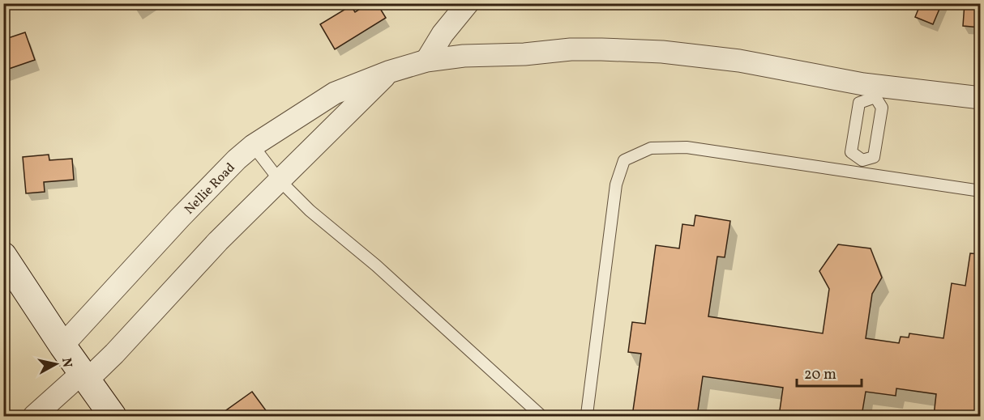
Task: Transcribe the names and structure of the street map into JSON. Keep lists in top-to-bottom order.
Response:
{
  "streets": {
    "street": ["Nellie Road"]
  },
  "scale_bar": "20 m",
  "north": "right"
}
